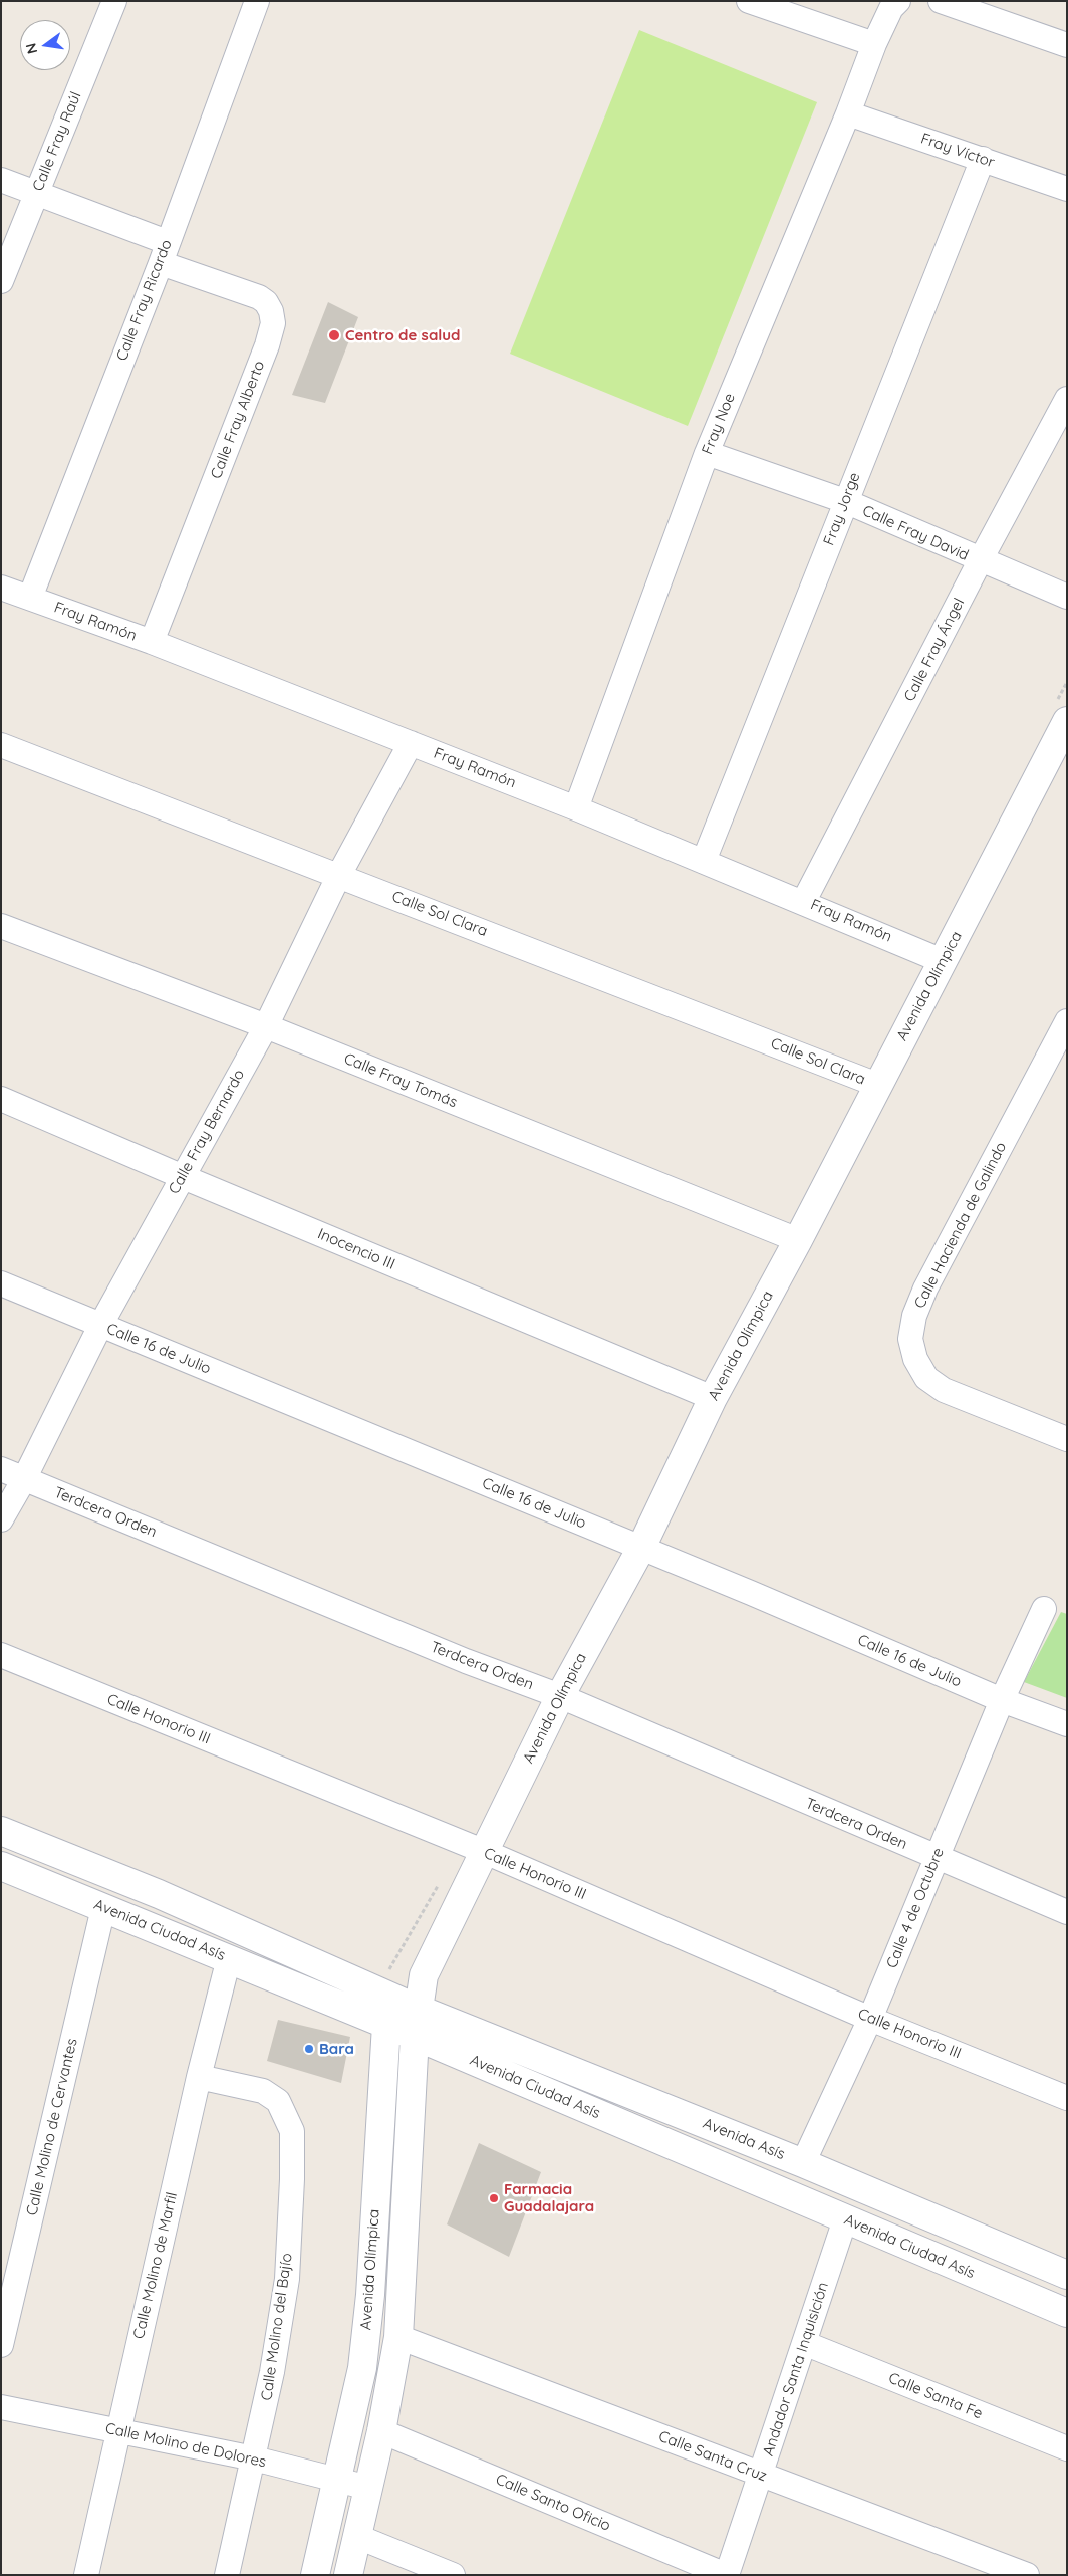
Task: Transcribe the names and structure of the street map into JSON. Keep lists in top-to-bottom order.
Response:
{
  "streets": {
    "street": [
      "Calle Fray Raúl",
      "Fray Víctor",
      "Calle Fray Ricardo",
      "Calle Fray Alberto",
      "Fray Noe",
      "Fray Jorge",
      "Calle Fray David",
      "Fray Ramón",
      "Calle Fray Ángel",
      "Calle Sol Clara",
      "Avenida Olímpica",
      "Calle Fray Tomás",
      "Calle Fray Bernardo",
      "Calle Hacienda de Galindo",
      "Inocencio III",
      "Calle 16 de Julio",
      "Terdcera Orden",
      "Calle Honorio III",
      "Calle 4 de Octubre",
      "Avenida Ciudad Asís",
      "Calle Molino de Cervantes",
      "Avenida Asís",
      "Calle Molino de Marfil",
      "Calle Molino del Bajío",
      "Andador Santa Inquisición",
      "Calle Santa Fe",
      "Calle Molino de Dolores",
      "Calle Santa Cruz",
      "Calle Santo Oficio"
    ]
  },
  "crossings": [
    ["Calle Fray Raúl", "Calle Fray Alberto"],
    ["Fray Víctor", "Fray Noe"],
    ["Fray Víctor", "Fray Jorge"],
    ["Calle Fray Ricardo", "Calle Fray Alberto"],
    ["Calle Fray Ricardo", "Fray Ramón"],
    ["Calle Fray Alberto", "Fray Ramón"],
    ["Fray Noe", "Calle Fray David"],
    ["Fray Noe", "Fray Ramón"],
    ["Fray Jorge", "Calle Fray David"],
    ["Fray Jorge", "Fray Ramón"],
    ["Calle Fray David", "Calle Fray Ángel"],
    ["Fray Ramón", "Calle Fray Ángel"],
    ["Fray Ramón", "Avenida Olímpica"],
    ["Fray Ramón", "Calle Fray Bernardo"],
    ["Calle Sol Clara", "Avenida Olímpica"],
    ["Calle Sol Clara", "Calle Fray Bernardo"],
    ["Avenida Olímpica", "Calle Fray Tomás"],
    ["Avenida Olímpica", "Inocencio III"],
    ["Avenida Olímpica", "Calle 16 de Julio"],
    ["Avenida Olímpica", "Terdcera Orden"],
    ["Avenida Olímpica", "Calle Honorio III"],
    ["Avenida Olímpica", "Avenida Ciudad Asís"],
    ["Avenida Olímpica", "Avenida Asís"],
    ["Avenida Olímpica", "Calle Molino de Dolores"],
    ["Avenida Olímpica", "Calle Santa Cruz"],
    ["Avenida Olímpica", "Calle Santo Oficio"],
    ["Calle Fray Tomás", "Calle Fray Bernardo"],
    ["Calle Fray Bernardo", "Inocencio III"],
    ["Calle Fray Bernardo", "Calle 16 de Julio"],
    ["Calle Fray Bernardo", "Terdcera Orden"],
    ["Calle 16 de Julio", "Calle 4 de Octubre"],
    ["Terdcera Orden", "Calle 4 de Octubre"],
    ["Calle Honorio III", "Calle 4 de Octubre"],
    ["Calle 4 de Octubre", "Avenida Asís"],
    ["Avenida Ciudad Asís", "Calle Molino de Cervantes"],
    ["Avenida Ciudad Asís", "Avenida Asís"],
    ["Avenida Ciudad Asís", "Calle Molino de Marfil"],
    ["Avenida Ciudad Asís", "Andador Santa Inquisición"],
    ["Calle Molino de Marfil", "Calle Molino del Bajío"],
    ["Calle Molino de Marfil", "Calle Molino de Dolores"],
    ["Calle Molino del Bajío", "Calle Molino de Dolores"],
    ["Andador Santa Inquisición", "Calle Santa Fe"],
    ["Andador Santa Inquisición", "Calle Santa Cruz"],
    ["Andador Santa Inquisición", "Calle Santo Oficio"]
  ],
  "places": ["Centro de salud", "Bara", "Farmacia Guadalajara"],
  "north": "left"
}
